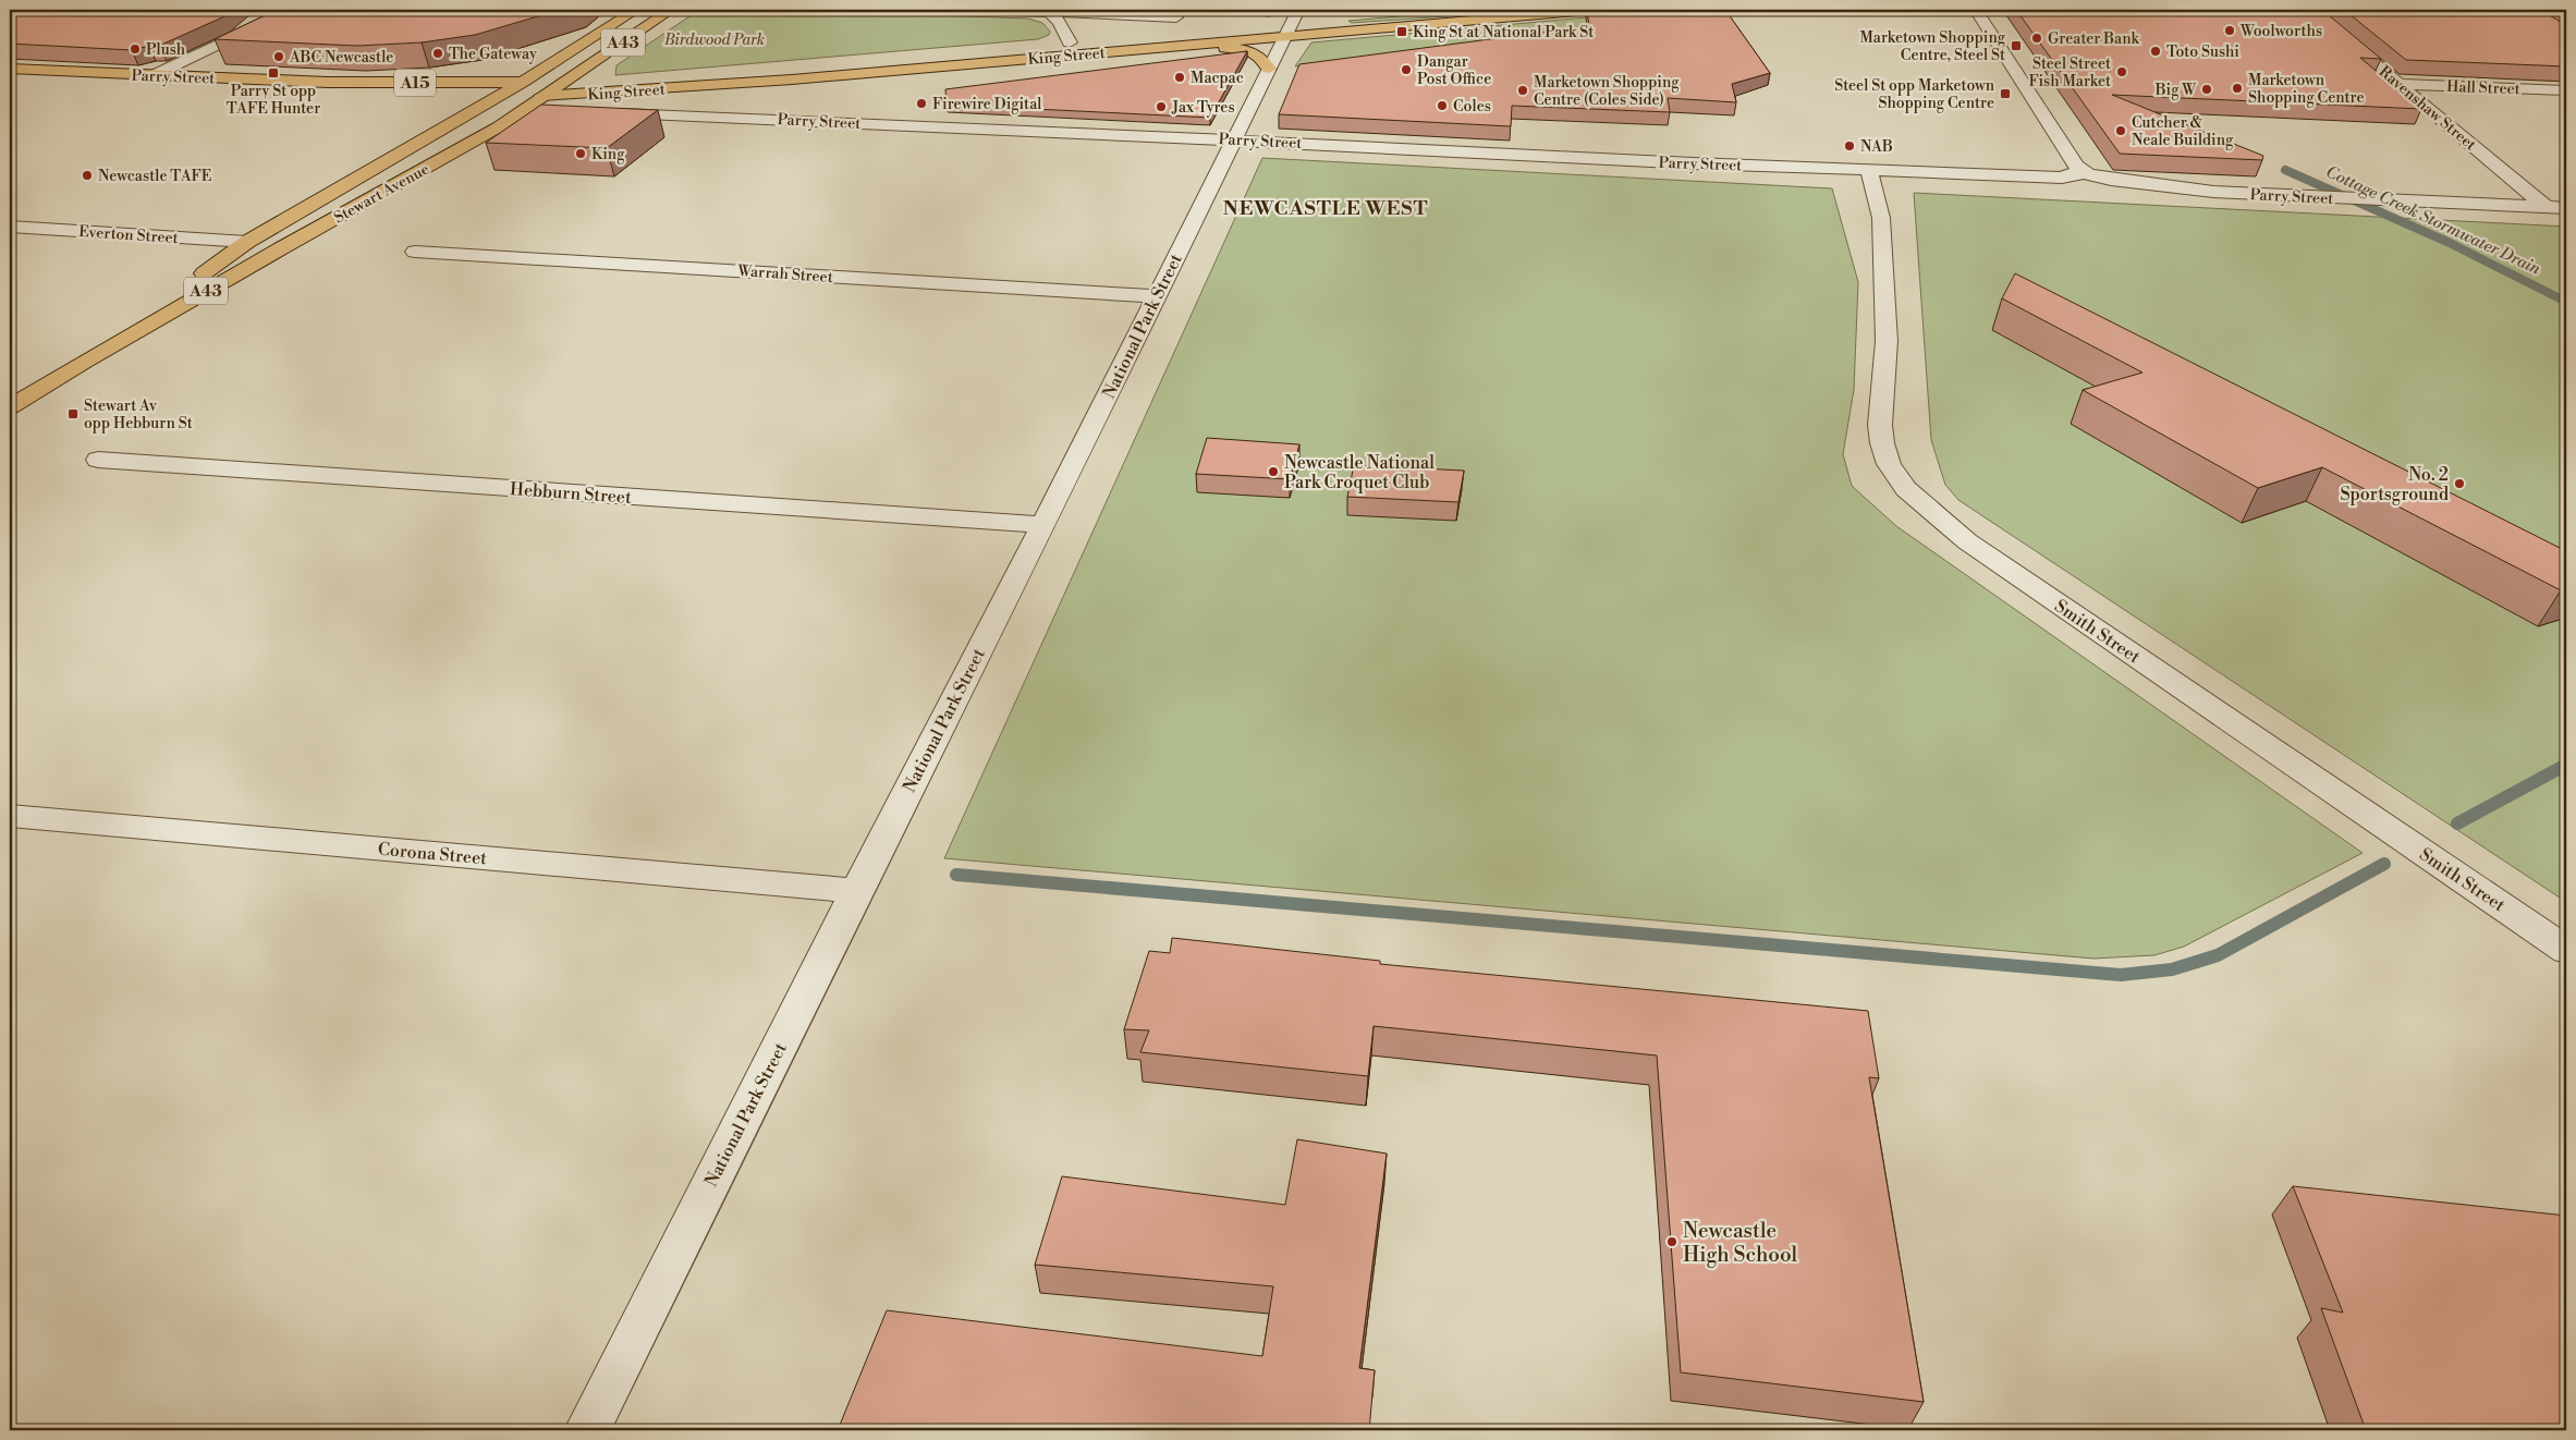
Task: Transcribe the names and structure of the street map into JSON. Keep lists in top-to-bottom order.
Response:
{
  "streets": {
    "main road": [
      "A43",
      "King Street",
      "Parry Street",
      "A15",
      "Stewart Avenue"
    ],
    "street": [
      "Hall Street",
      "Ravenshaw Street",
      "Everton Street",
      "Warrah Street",
      "National Park Street",
      "Hebburn Street",
      "Smith Street",
      "Corona Street"
    ]
  },
  "crossings": [
    ["King Street", "Parry Street"],
    ["King Street", "Stewart Avenue"],
    ["King Street", "National Park Street"],
    ["Parry Street", "Ravenshaw Street"],
    ["Parry Street", "Stewart Avenue"],
    ["Parry Street", "National Park Street"],
    ["Parry Street", "Smith Street"],
    ["Hall Street", "Ravenshaw Street"],
    ["Stewart Avenue", "Everton Street"],
    ["Warrah Street", "National Park Street"],
    ["National Park Street", "Hebburn Street"],
    ["National Park Street", "Corona Street"]
  ],
  "districts": ["NEWCASTLE WEST"],
  "water": ["Cottage Creek Stormwater Drain"],
  "parks": ["Birdwood Park"],
  "places": {
    "other": [
      "Woolworths",
      "Greater Bank",
      "Plush",
      "Toto Sushi",
      "The Gateway",
      "ABC Newcastle",
      "Dangar Post Office",
      "Steel Street Fish Market",
      "Macpac",
      "Marketown Shopping Centre",
      "Big W",
      "Marketown Shopping Centre (Coles Side)",
      "Firewire Digital",
      "Coles",
      "Jax Tyres",
      "Cutcher & Neale Building",
      "NAB",
      "King",
      "Newcastle TAFE",
      "Newcastle National Park Croquet Club",
      "No. 2 Sportsground",
      "Newcastle High School"
    ],
    "transit": [
      "King St at National Park St",
      "Marketown Shopping Centre, Steel St",
      "Parry St opp TAFE Hunter",
      "Steel St opp Marketown Shopping Centre",
      "Stewart Av opp Hebburn St"
    ]
  }
}
